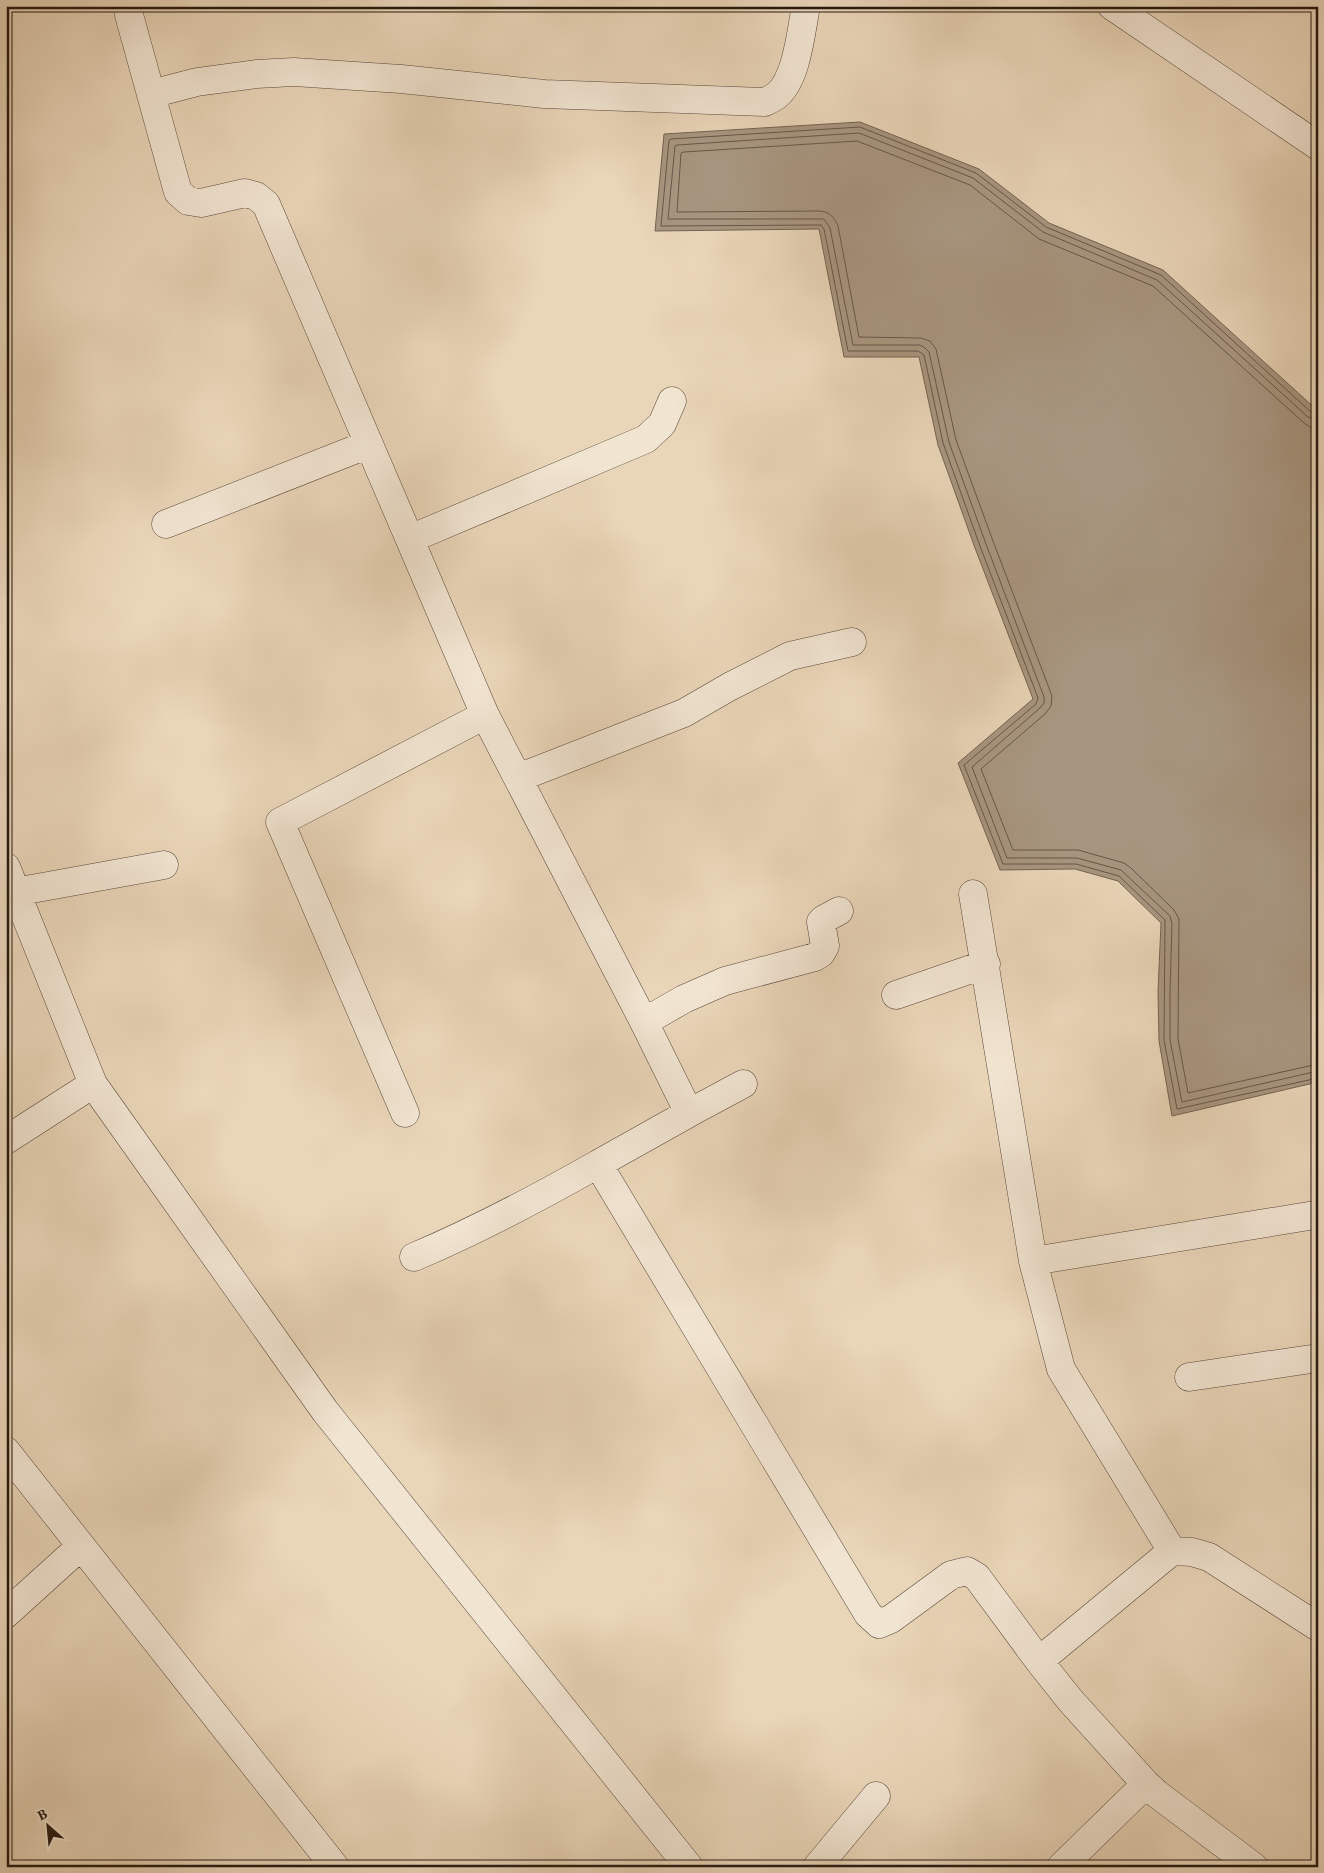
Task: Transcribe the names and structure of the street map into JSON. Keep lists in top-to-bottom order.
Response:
{
  "north": "top left"
}
